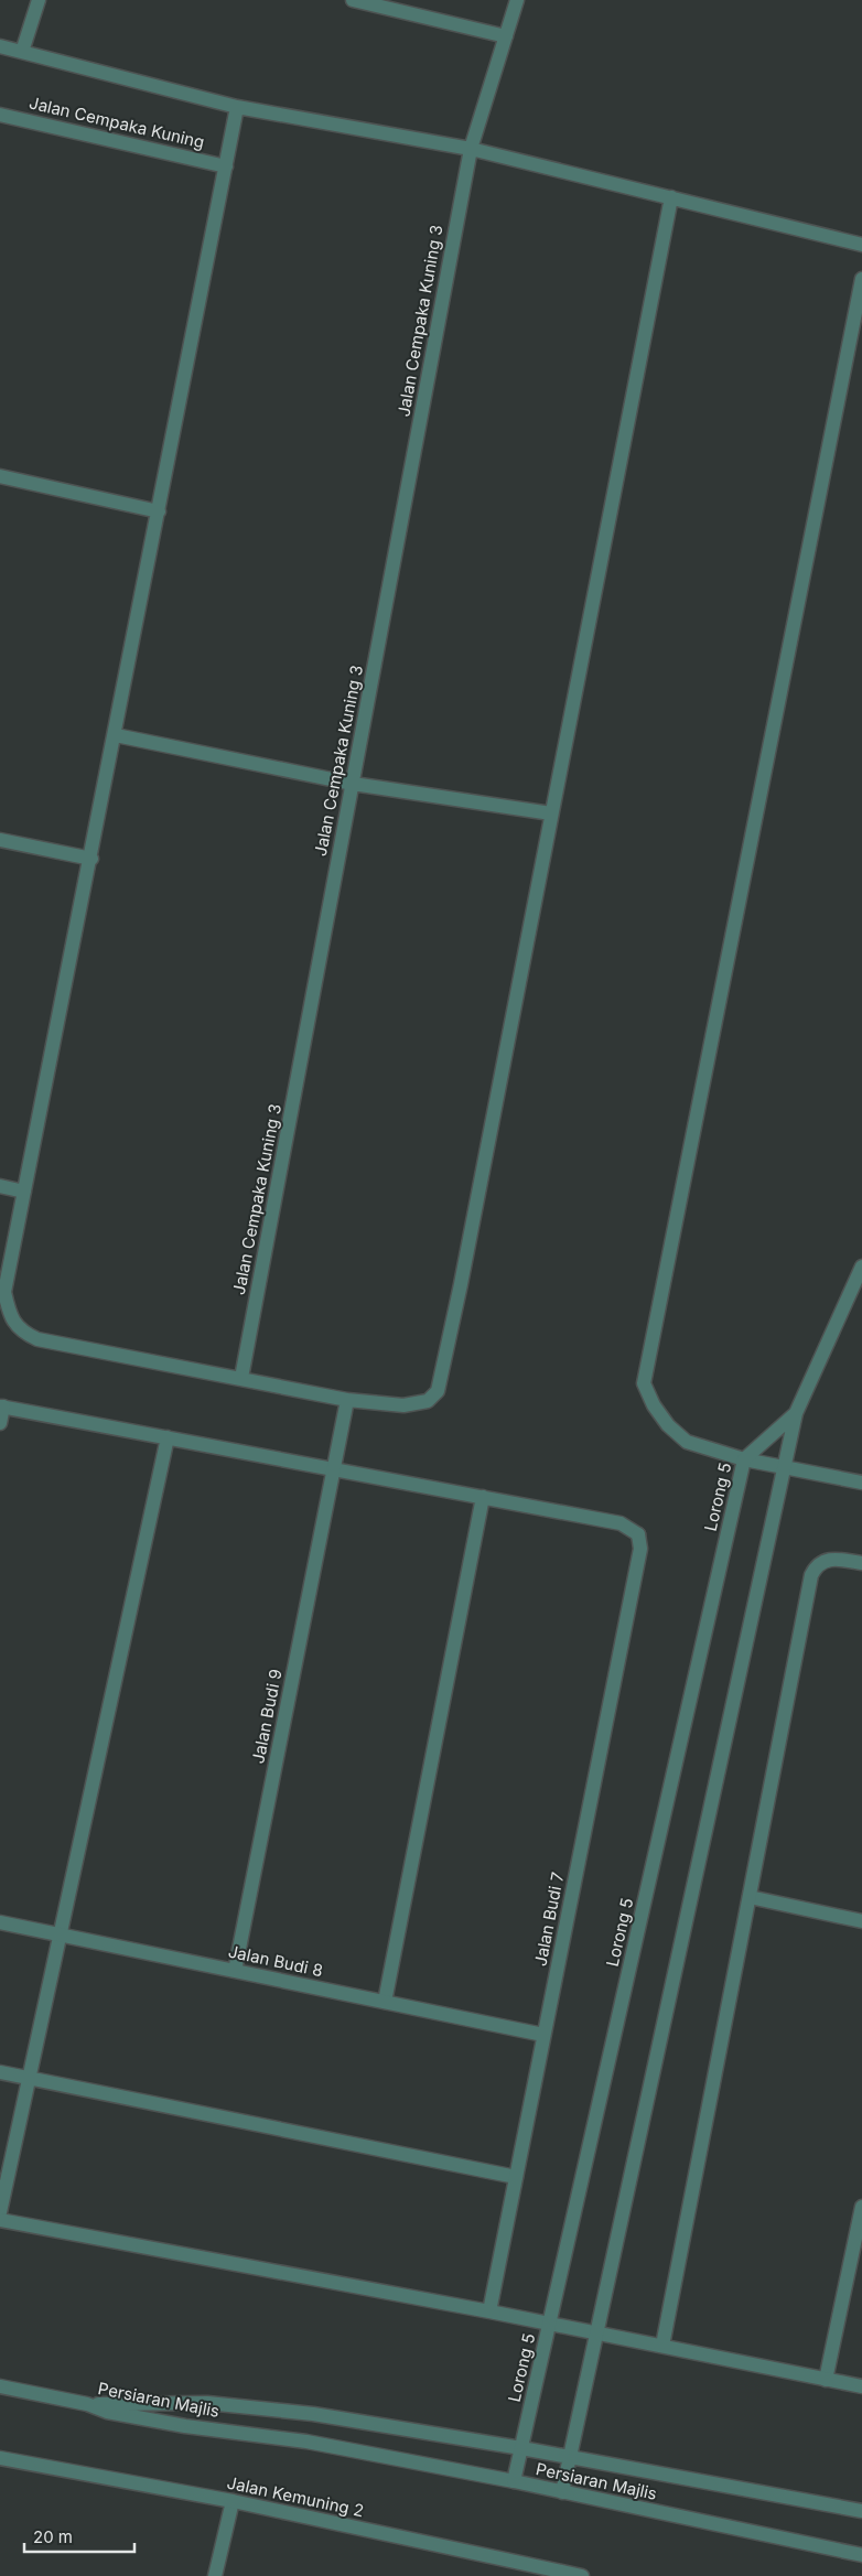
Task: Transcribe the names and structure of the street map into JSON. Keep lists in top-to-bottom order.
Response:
{
  "streets": {
    "street": [
      "Jalan Cempaka Kuning",
      "Jalan Cempaka Kuning 3",
      "Lorong 5",
      "Jalan Budi 9",
      "Jalan Budi 7",
      "Jalan Budi 8",
      "Persiaran Majlis",
      "Jalan Kemuning 2"
    ]
  },
  "crossings": [
    ["Lorong 5", "Persiaran Majlis"],
    ["Jalan Budi 9", "Jalan Budi 8"],
    ["Jalan Budi 7", "Jalan Budi 8"]
  ],
  "scale_bar": "20 m"
}
